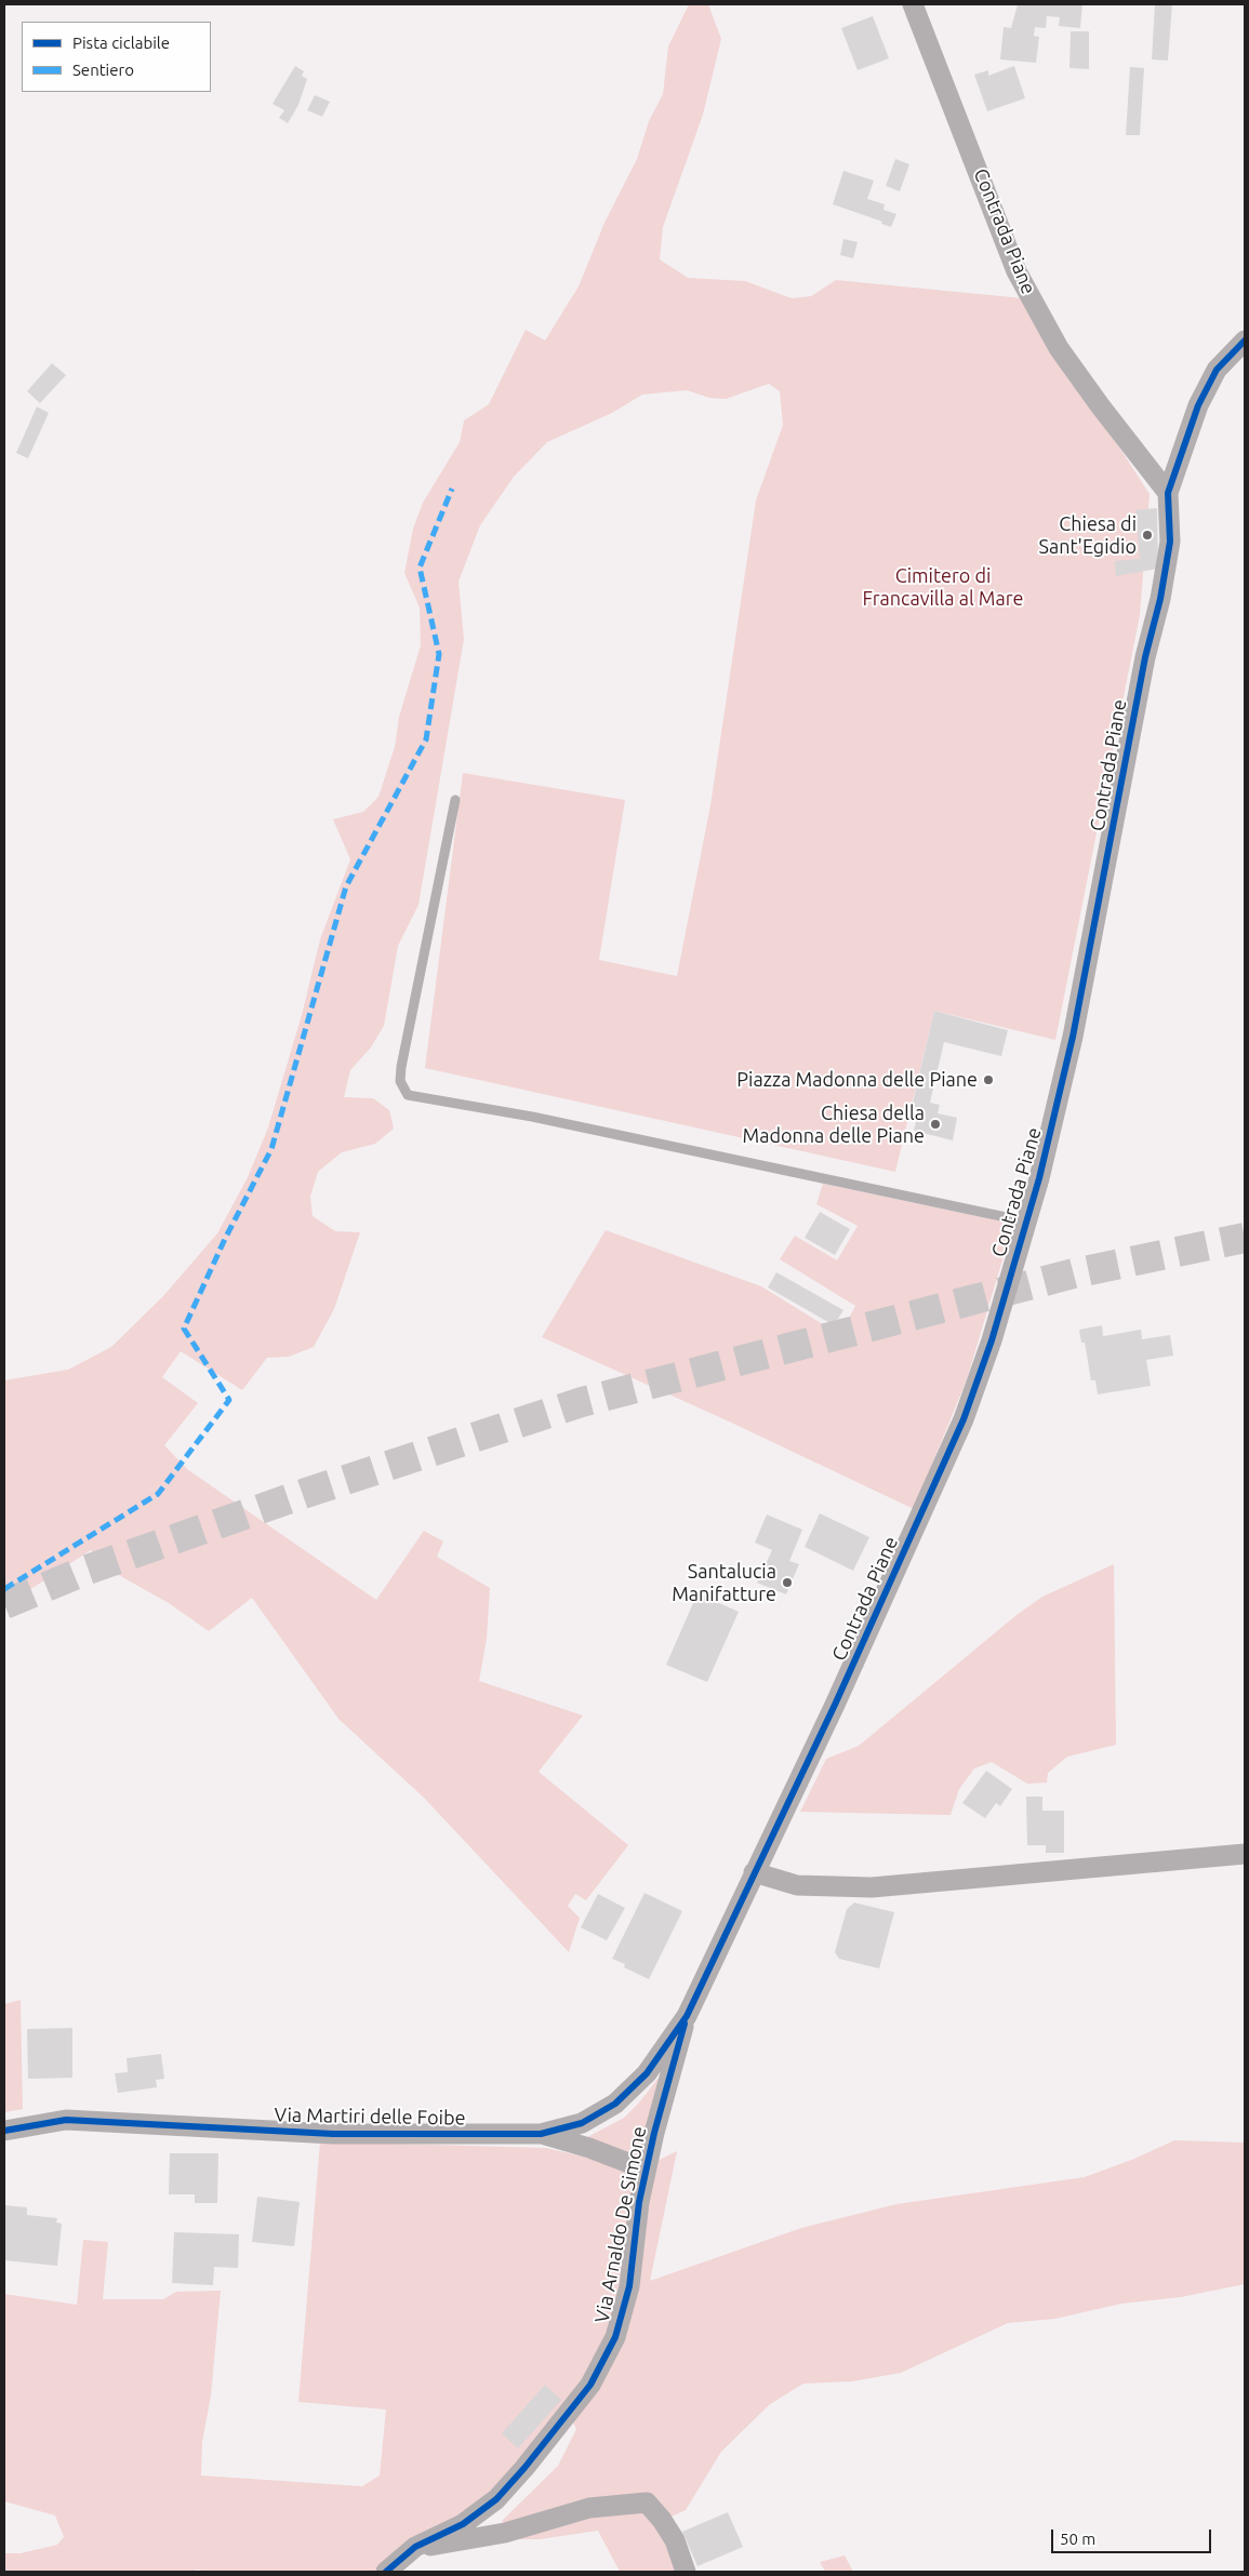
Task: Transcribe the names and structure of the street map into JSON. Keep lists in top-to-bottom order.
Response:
{
  "streets": {
    "street": ["Contrada Piane", "Via Martiri delle Foibe", "Via Arnaldo De Simone"]
  },
  "crossings": [
    ["Contrada Piane", "Via Martiri delle Foibe"],
    ["Contrada Piane", "Via Arnaldo De Simone"],
    ["Via Martiri delle Foibe", "Via Arnaldo De Simone"]
  ],
  "parks": ["Cimitero di Francavilla al Mare"],
  "places": [
    "Chiesa di Sant'Egidio",
    "Piazza Madonna delle Piane",
    "Chiesa della Madonna delle Piane",
    "Santalucia Manifatture"
  ],
  "legend": ["Pista ciclabile", "Sentiero"],
  "scale_bar": "50 m"
}
